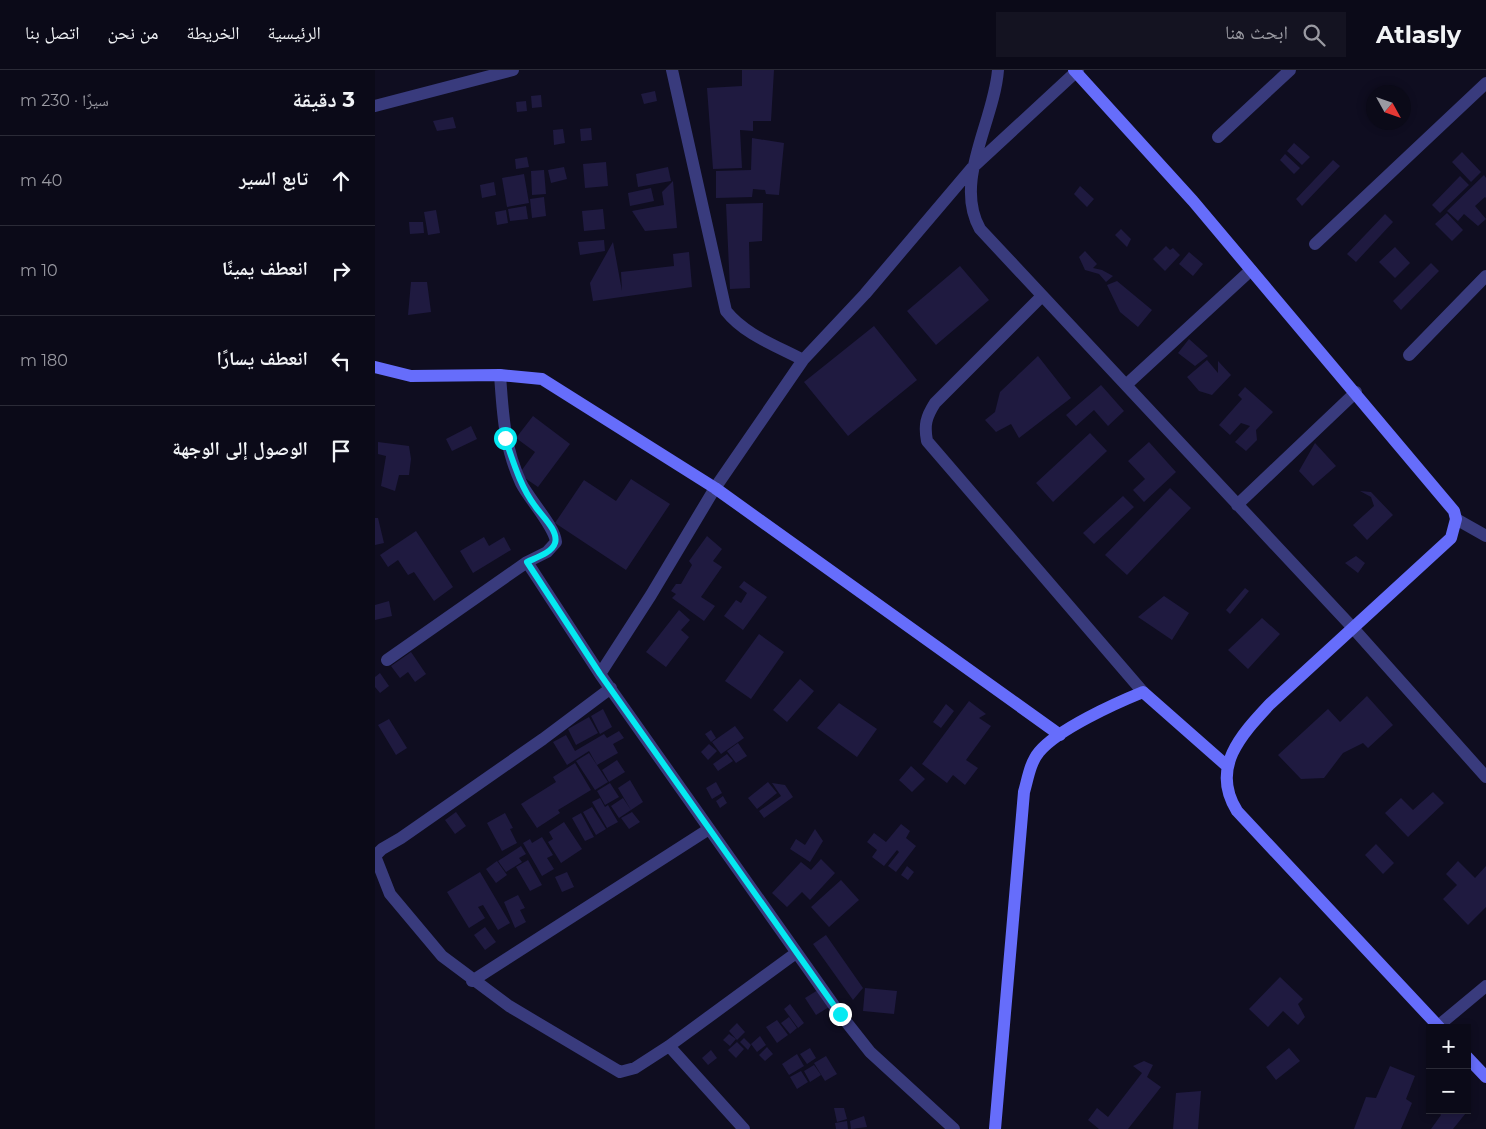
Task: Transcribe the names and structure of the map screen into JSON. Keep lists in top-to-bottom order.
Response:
{
  "north": "bottom right",
  "page": {
    "header": "Atlasly",
    "search": "ابحث هنا",
    "nav": [
      "الرئيسية",
      "الخريطة",
      "من نحن",
      "اتصل بنا"
    ],
    "heading": ["3 دقيقة", "سيرًا · 230 m"],
    "list": [
      ["تابع السير", "40 m"],
      ["انعطف يمينًا", "10 m"],
      ["انعطف يسارًا", "180 m"],
      "الوصول إلى الوجهة"
    ],
    "map_buttons": ["+", "−"]
  }
}
